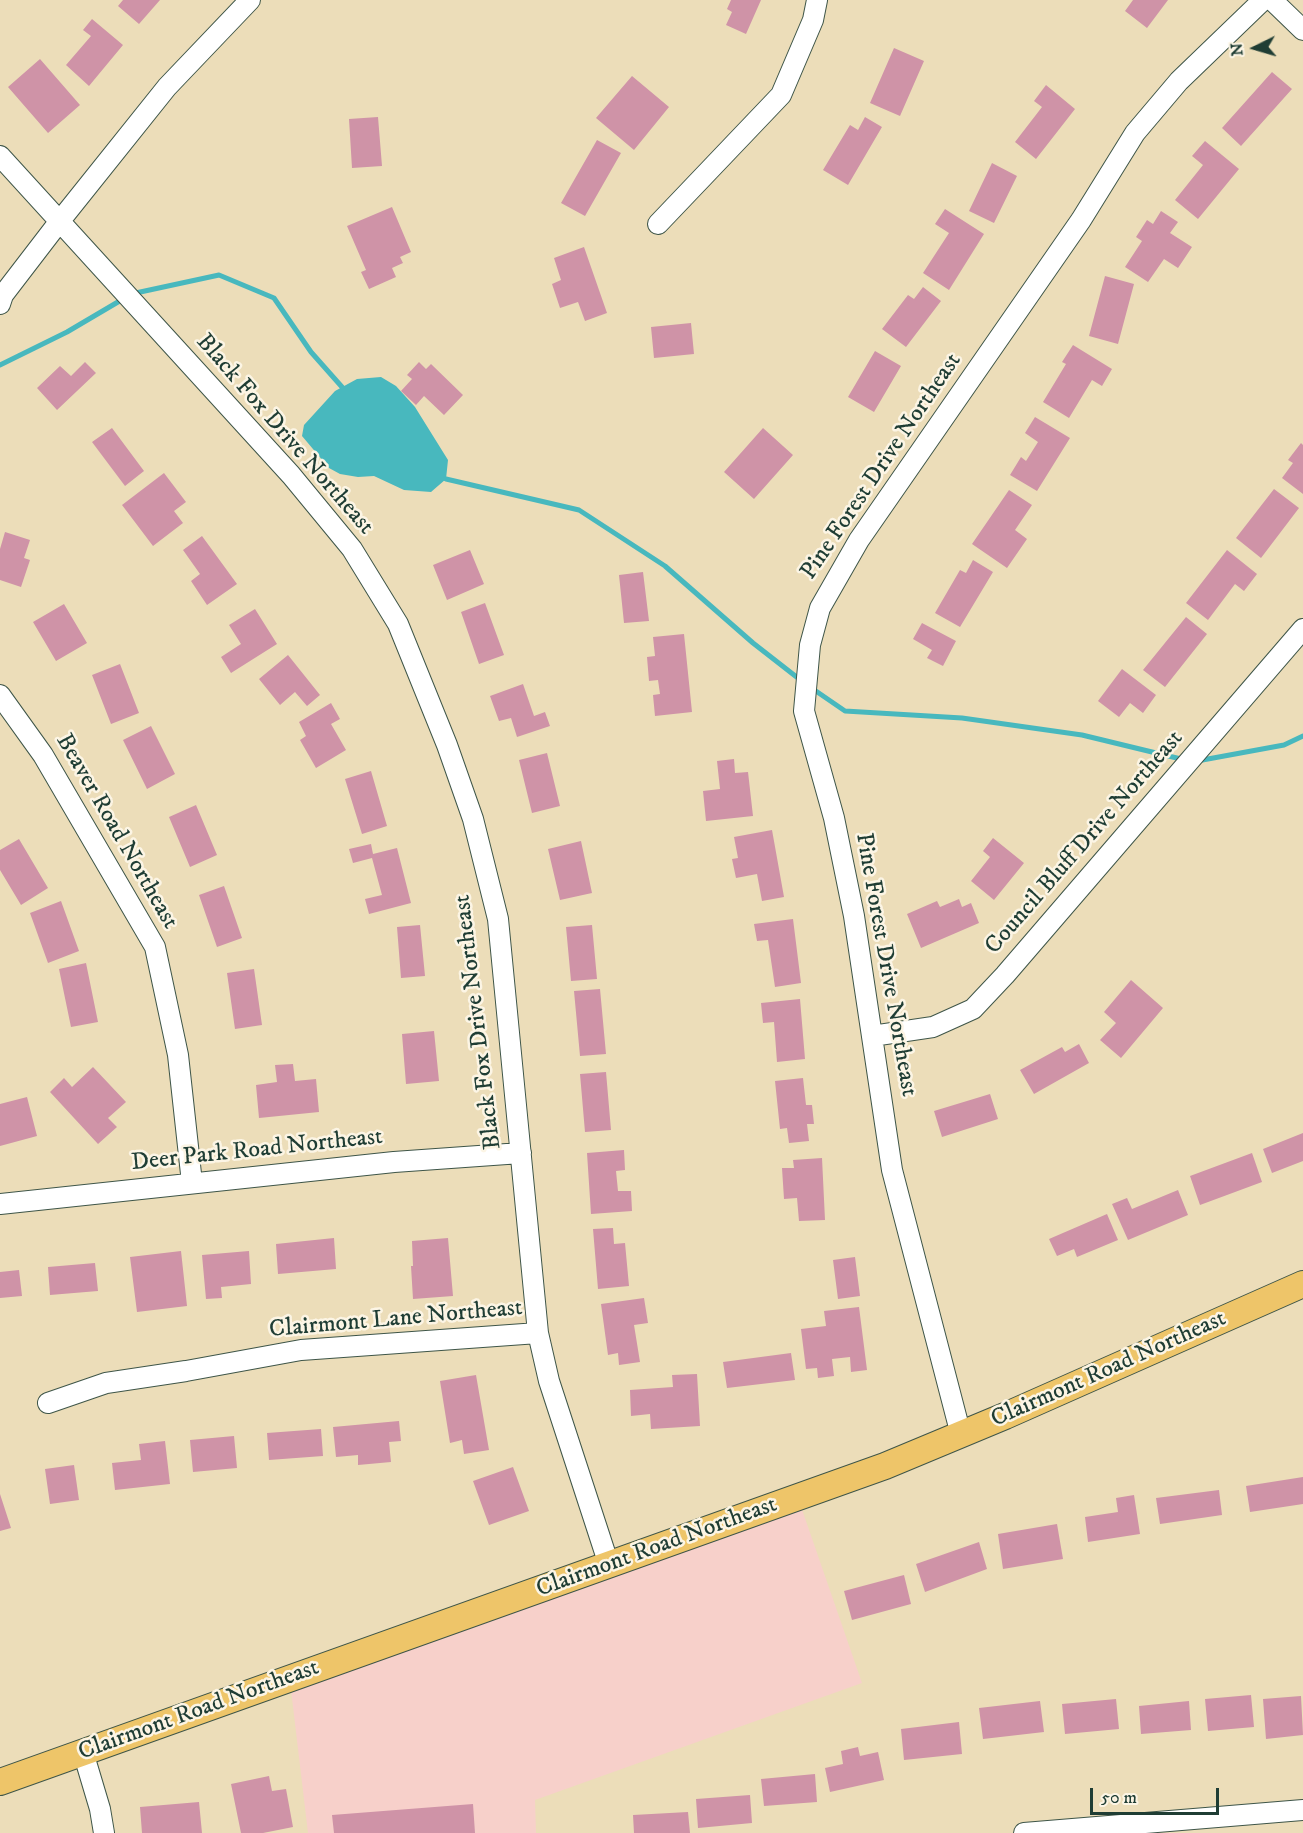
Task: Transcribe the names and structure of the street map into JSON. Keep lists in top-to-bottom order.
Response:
{
  "streets": {
    "main road": ["Clairmont Road Northeast"],
    "street": [
      "Black Fox Drive Northeast",
      "Pine Forest Drive Northeast",
      "Beaver Road Northeast",
      "Council Bluff Drive Northeast",
      "Deer Park Road Northeast",
      "Clairmont Lane Northeast"
    ]
  },
  "crossings": [
    ["Black Fox Drive Northeast", "Deer Park Road Northeast"],
    ["Black Fox Drive Northeast", "Clairmont Lane Northeast"],
    ["Black Fox Drive Northeast", "Clairmont Road Northeast"],
    ["Pine Forest Drive Northeast", "Council Bluff Drive Northeast"],
    ["Pine Forest Drive Northeast", "Clairmont Road Northeast"],
    ["Beaver Road Northeast", "Deer Park Road Northeast"]
  ],
  "scale_bar": "50 m",
  "north": "left"
}
